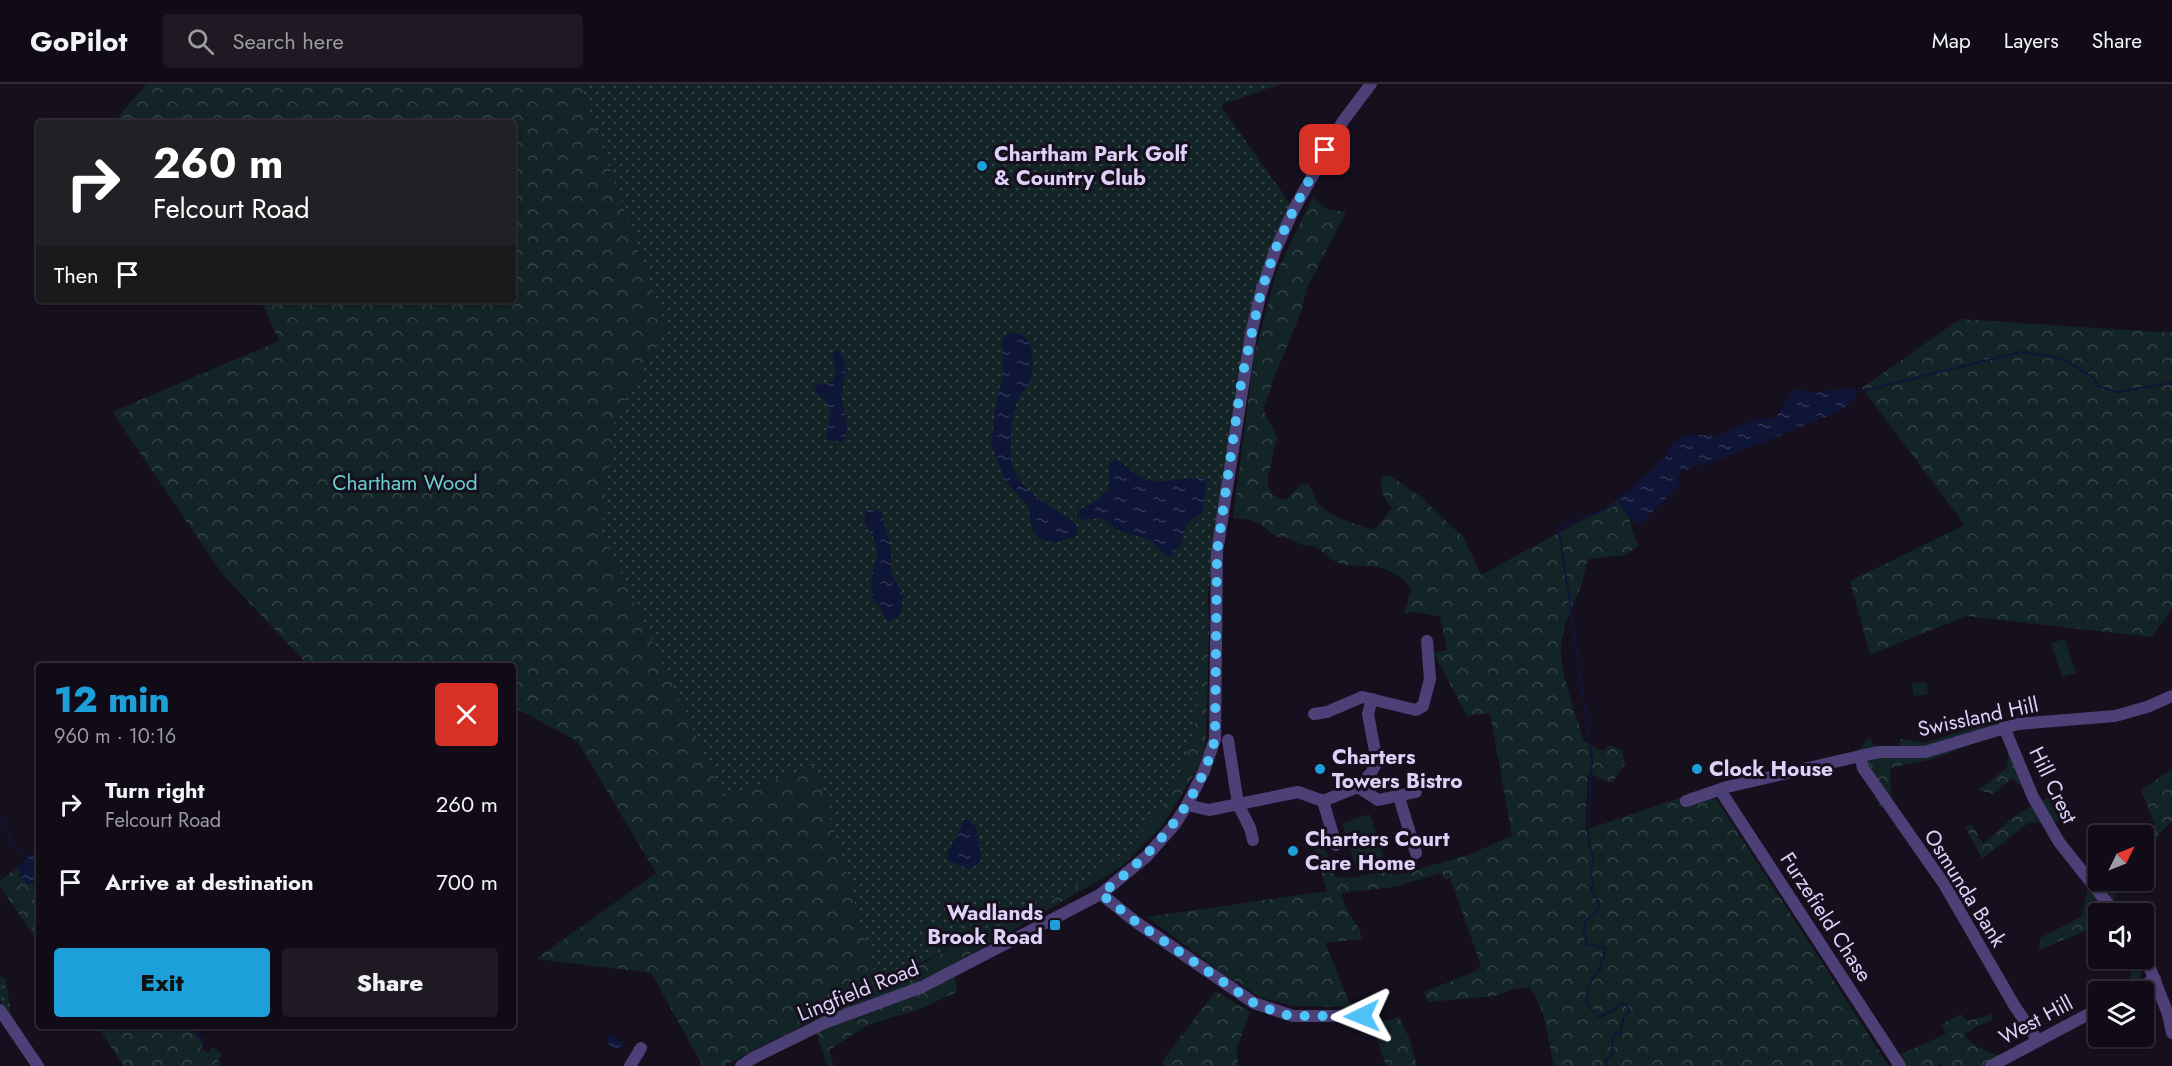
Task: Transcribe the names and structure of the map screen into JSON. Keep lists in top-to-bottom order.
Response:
{
  "streets": {
    "street": [
      "Swissland Hill",
      "Hill Crest",
      "Osmunda Bank",
      "Furzefield Chase",
      "Lingfield Road",
      "West Hill"
    ]
  },
  "crossings": [
    ["Swissland Hill", "Hill Crest"],
    ["Swissland Hill", "Osmunda Bank"],
    ["Swissland Hill", "Furzefield Chase"],
    ["Osmunda Bank", "West Hill"]
  ],
  "parks": ["Chartham Wood"],
  "places": {
    "other": [
      "Chartham Park Golf & Country Club",
      "Charters Towers Bistro",
      "Clock House",
      "Charters Court Care Home"
    ],
    "transit": ["Wadlands Brook Road"]
  },
  "north": "top right",
  "page": {
    "header": "GoPilot",
    "search": "Search here",
    "nav": ["Map", "Layers", "Share"],
    "turn": ["260 m", "Felcourt Road"],
    "then": "Then",
    "heading": ["12 min", "960 m · 10:16"],
    "list": [
      {
        "name": "Turn right",
        "note": "Felcourt Road",
        "value": "260 m"
      },
      {
        "name": "Arrive at destination",
        "value": "700 m"
      }
    ],
    "buttons": ["Exit", "Share"]
  }
}
